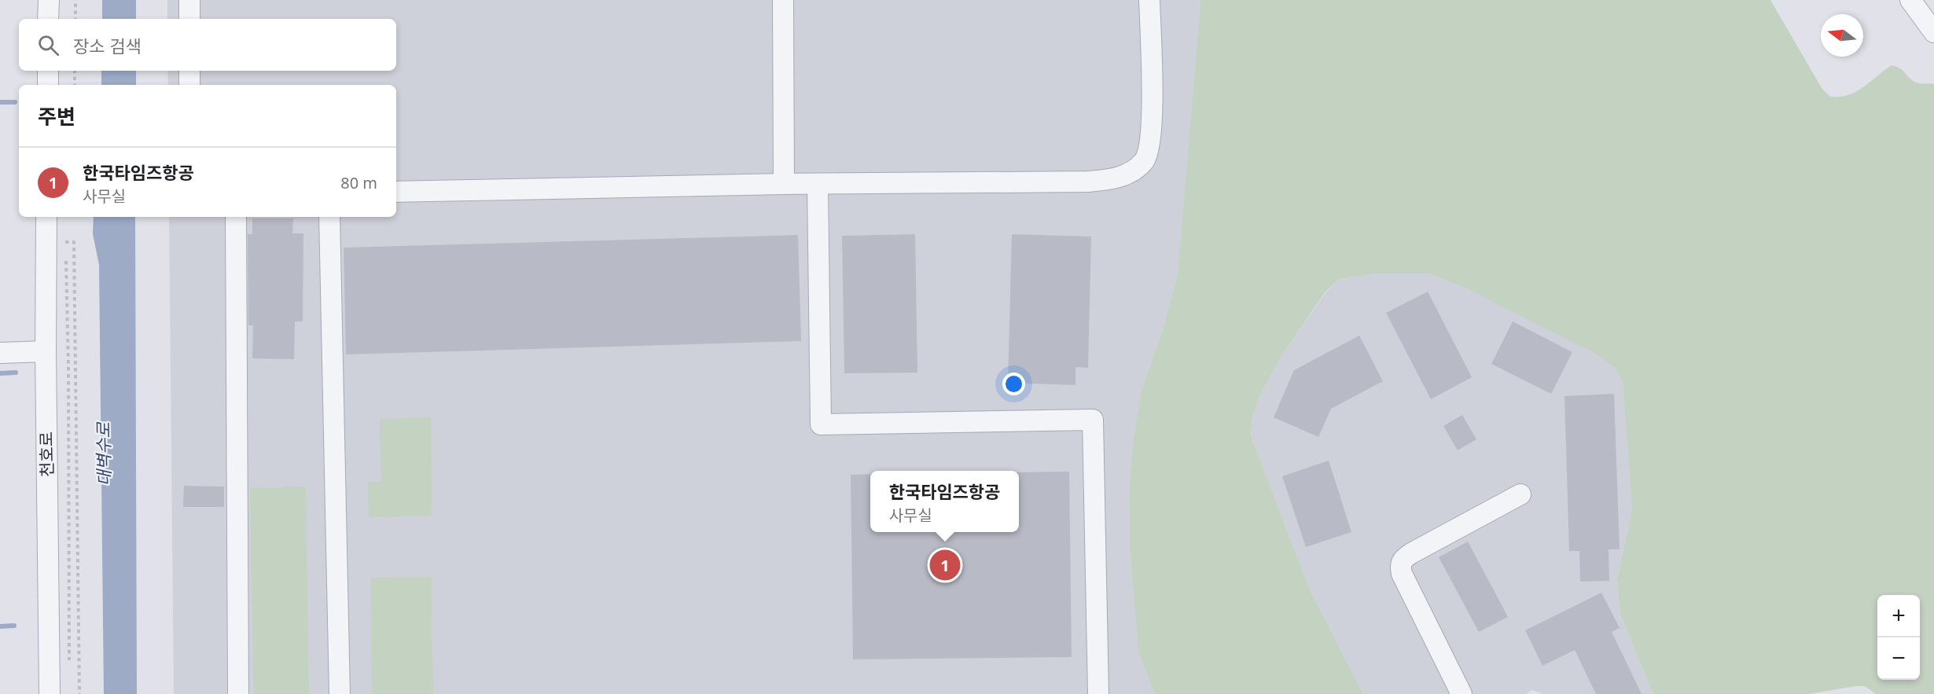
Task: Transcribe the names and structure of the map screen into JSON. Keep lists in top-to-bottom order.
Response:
{
  "streets": {
    "street": ["천호로"]
  },
  "water": ["대벽수로"],
  "north": "left",
  "page": {
    "search": "장소 검색",
    "heading": "주변",
    "list": [
      {
        "mark": "1",
        "name": "한국타임즈항공",
        "note": "사무실",
        "value": "80 m"
      }
    ],
    "popup": ["한국타임즈항공", "사무실"],
    "pins": "1",
    "map_buttons": ["+", "−"]
  }
}
